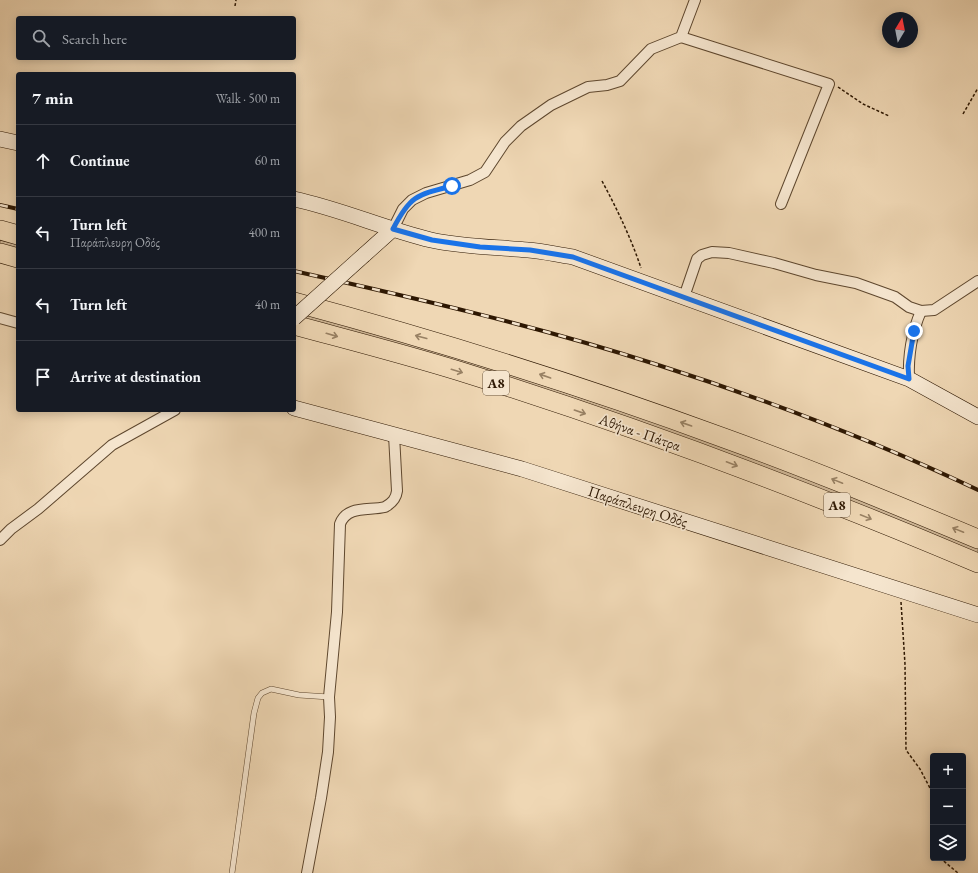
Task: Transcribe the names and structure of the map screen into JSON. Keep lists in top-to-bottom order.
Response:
{
  "streets": {
    "highway": ["Α8", "Αθήνα - Πάτρα"],
    "street": ["Παράπλευρη Οδός"]
  },
  "north": "top",
  "page": {
    "search": "Search here",
    "heading": ["7 min", "Walk · 500 m"],
    "list": [
      ["Continue", "60 m"],
      ["Turn left", "Παράπλευρη Οδός", "400 m"],
      ["Turn left", "40 m"],
      "Arrive at destination"
    ],
    "map_buttons": ["+", "−"]
  }
}
